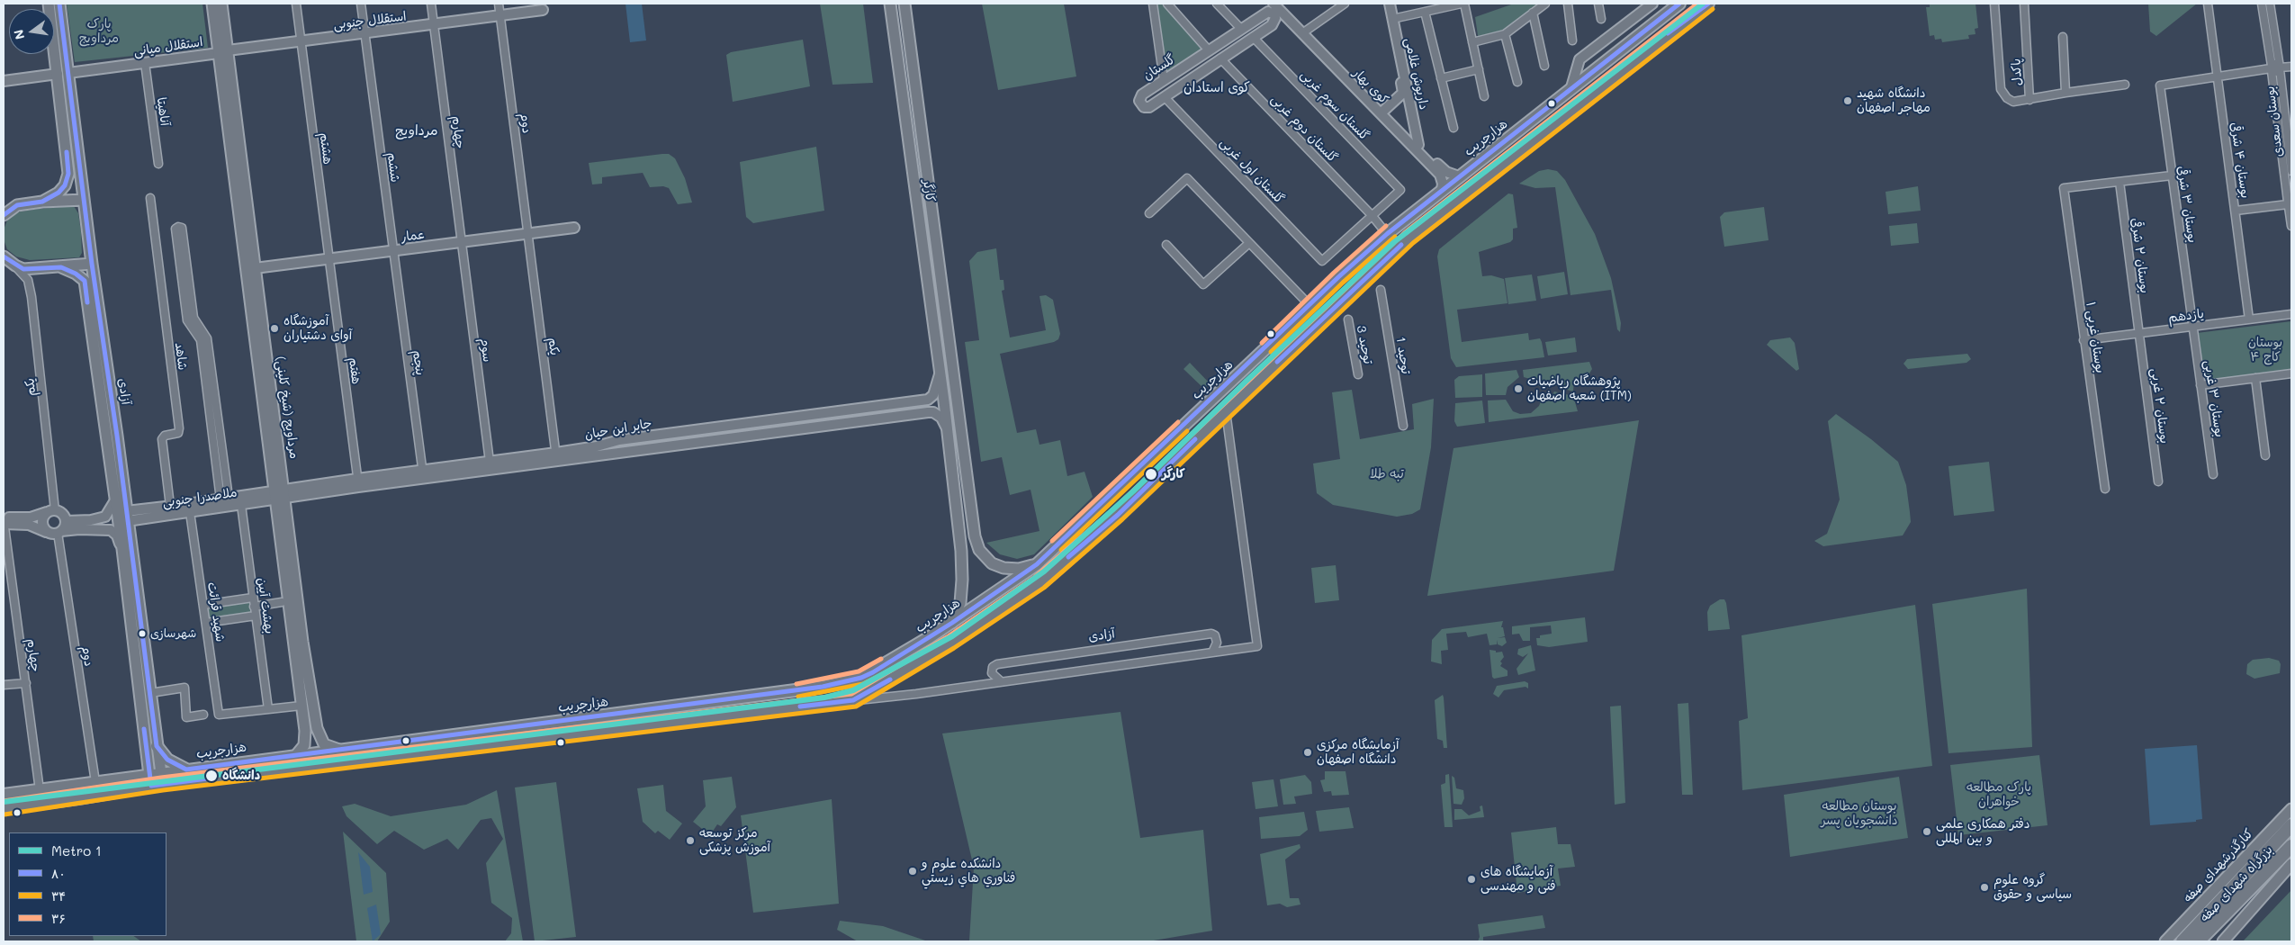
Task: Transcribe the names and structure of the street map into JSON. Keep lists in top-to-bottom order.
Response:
{
  "streets": {
    "highway": ["بزرگراه شهدای صفه"],
    "main road": [
      "هزارجریب",
      "کارگر",
      "آزادی",
      "مرداویج (شیخ کلینی)",
      "کنارگذرشهدای صفه"
    ],
    "street": [
      "استقلال جنوبی",
      "استقلال میانی",
      "گلستان",
      "پاکدل",
      "داریوش غلامی",
      "کوی بهار",
      "گلستان سوم غربی",
      "آناهیتا",
      "بوستان سعدی",
      "دوم",
      "گلستان دوم غربی",
      "چهارم",
      "هشتم",
      "بوستان ۴ شرقی",
      "ششم",
      "گلستان اول غربی",
      "بوستان ۳ شرقی",
      "عمار",
      "بوستان ۲ شرقی",
      "یازدهم",
      "بوستان غربی ۱",
      "توحید 3",
      "یکم",
      "سوم",
      "توحید 1",
      "شاهد",
      "پنجم",
      "هفتم",
      "بوستان ۳ غربی",
      "بوستان ۲ غربی",
      "جابر ابن حیان",
      "ملاصدرا جنوبی",
      "بهشت آیین",
      "شهید قرائت"
    ]
  },
  "crossings": [
    ["استقلال جنوبی", "استقلال میانی"],
    ["استقلال جنوبی", "دوم"],
    ["استقلال جنوبی", "چهارم"],
    ["استقلال جنوبی", "هشتم"],
    ["استقلال جنوبی", "ششم"],
    ["استقلال جنوبی", "مرداویج (شیخ کلینی)"],
    ["استقلال میانی", "آناهیتا"],
    ["استقلال میانی", "آزادی"],
    ["استقلال میانی", "مرداویج (شیخ کلینی)"],
    ["گلستان", "گلستان سوم غربی"],
    ["گلستان", "گلستان دوم غربی"],
    ["گلستان", "گلستان اول غربی"],
    ["داریوش غلامی", "کوی بهار"],
    ["کوی بهار", "هزارجریب"],
    ["گلستان سوم غربی", "گلستان دوم غربی"],
    ["گلستان سوم غربی", "گلستان اول غربی"],
    ["دوم", "هزارجریب"],
    ["دوم", "عمار"],
    ["دوم", "یکم"],
    ["گلستان دوم غربی", "گلستان اول غربی"],
    ["چهارم", "هزارجریب"],
    ["چهارم", "عمار"],
    ["چهارم", "سوم"],
    ["هزارجریب", "کارگر"],
    ["هزارجریب", "آزادی"],
    ["هزارجریب", "مرداویج (شیخ کلینی)"],
    ["هشتم", "عمار"],
    ["هشتم", "هفتم"],
    ["بوستان ۴ شرقی", "بوستان ۳ شرقی"],
    ["بوستان ۴ شرقی", "یازدهم"],
    ["ششم", "عمار"],
    ["ششم", "پنجم"],
    ["بوستان ۳ شرقی", "یازدهم"],
    ["بوستان ۳ شرقی", "بوستان ۳ غربی"],
    ["عمار", "یکم"],
    ["عمار", "سوم"],
    ["عمار", "پنجم"],
    ["عمار", "هفتم"],
    ["عمار", "مرداویج (شیخ کلینی)"],
    ["بوستان ۲ شرقی", "یازدهم"],
    ["بوستان ۲ شرقی", "بوستان غربی ۱"],
    ["بوستان ۲ شرقی", "بوستان ۲ غربی"],
    ["یازدهم", "بوستان غربی ۱"],
    ["یازدهم", "بوستان ۳ غربی"],
    ["یازدهم", "بوستان ۲ غربی"],
    ["یکم", "جابر ابن حیان"],
    ["سوم", "جابر ابن حیان"],
    ["شاهد", "ملاصدرا جنوبی"],
    ["پنجم", "جابر ابن حیان"],
    ["هفتم", "جابر ابن حیان"],
    ["آزادی", "ملاصدرا جنوبی"],
    ["مرداویج (شیخ کلینی)", "جابر ابن حیان"],
    ["مرداویج (شیخ کلینی)", "ملاصدرا جنوبی"],
    ["جابر ابن حیان", "ملاصدرا جنوبی"],
    ["ملاصدرا جنوبی", "بهشت آیین"],
    ["ملاصدرا جنوبی", "شهید قرائت"],
    ["بهشت آیین", "شهید قرائت"]
  ],
  "districts": ["کوی استادان", "مرداویج"],
  "parks": [
    "پارک مرداویج",
    "بوستان کاج ۴",
    "تبه طلا",
    "پارک مطالعه خواهران",
    "بوستان مطالعه دانشجویان پسر"
  ],
  "places": [
    "دانشگاه شهید مهاجر اصفهان",
    "آموزشگاه آوای دشتیاران",
    "پژوهشگاه رياضيات شعبه اصفهان (ITM)",
    "کارگر",
    "شهرسازی",
    "آزمایشگاه مرکزی دانشگاه اصفهان",
    "دانشگاه",
    "دفتر همکاری علمی و بین المللی",
    "مرکز توسعه آموزش پزشکی",
    "دانشکده علوم و فناوري هاي زيستي",
    "آزمایشگاه های فنی و مهندسی",
    "گروه علوم سیاسی و حقوق"
  ],
  "lines": [
    "metro line 1",
    "transit line ۸۰",
    "transit line ۳۶",
    "transit line ۳۴"
  ],
  "legend": [
    "Metro 1",
    "۸۰",
    "۳۴",
    "۳۶"
  ],
  "north": "left"
}
